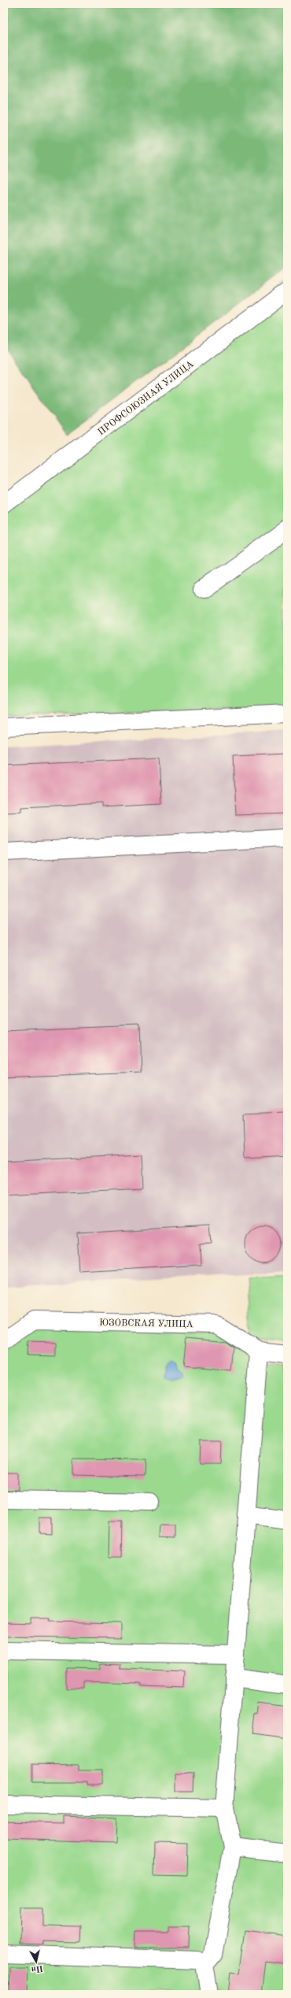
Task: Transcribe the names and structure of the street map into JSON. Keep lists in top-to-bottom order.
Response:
{
  "streets": {
    "street": ["ПРОФСОЮЗНАЯ УЛИЦА", "ЮЗОВСКАЯ УЛИЦА"]
  },
  "north": "bottom"
}
